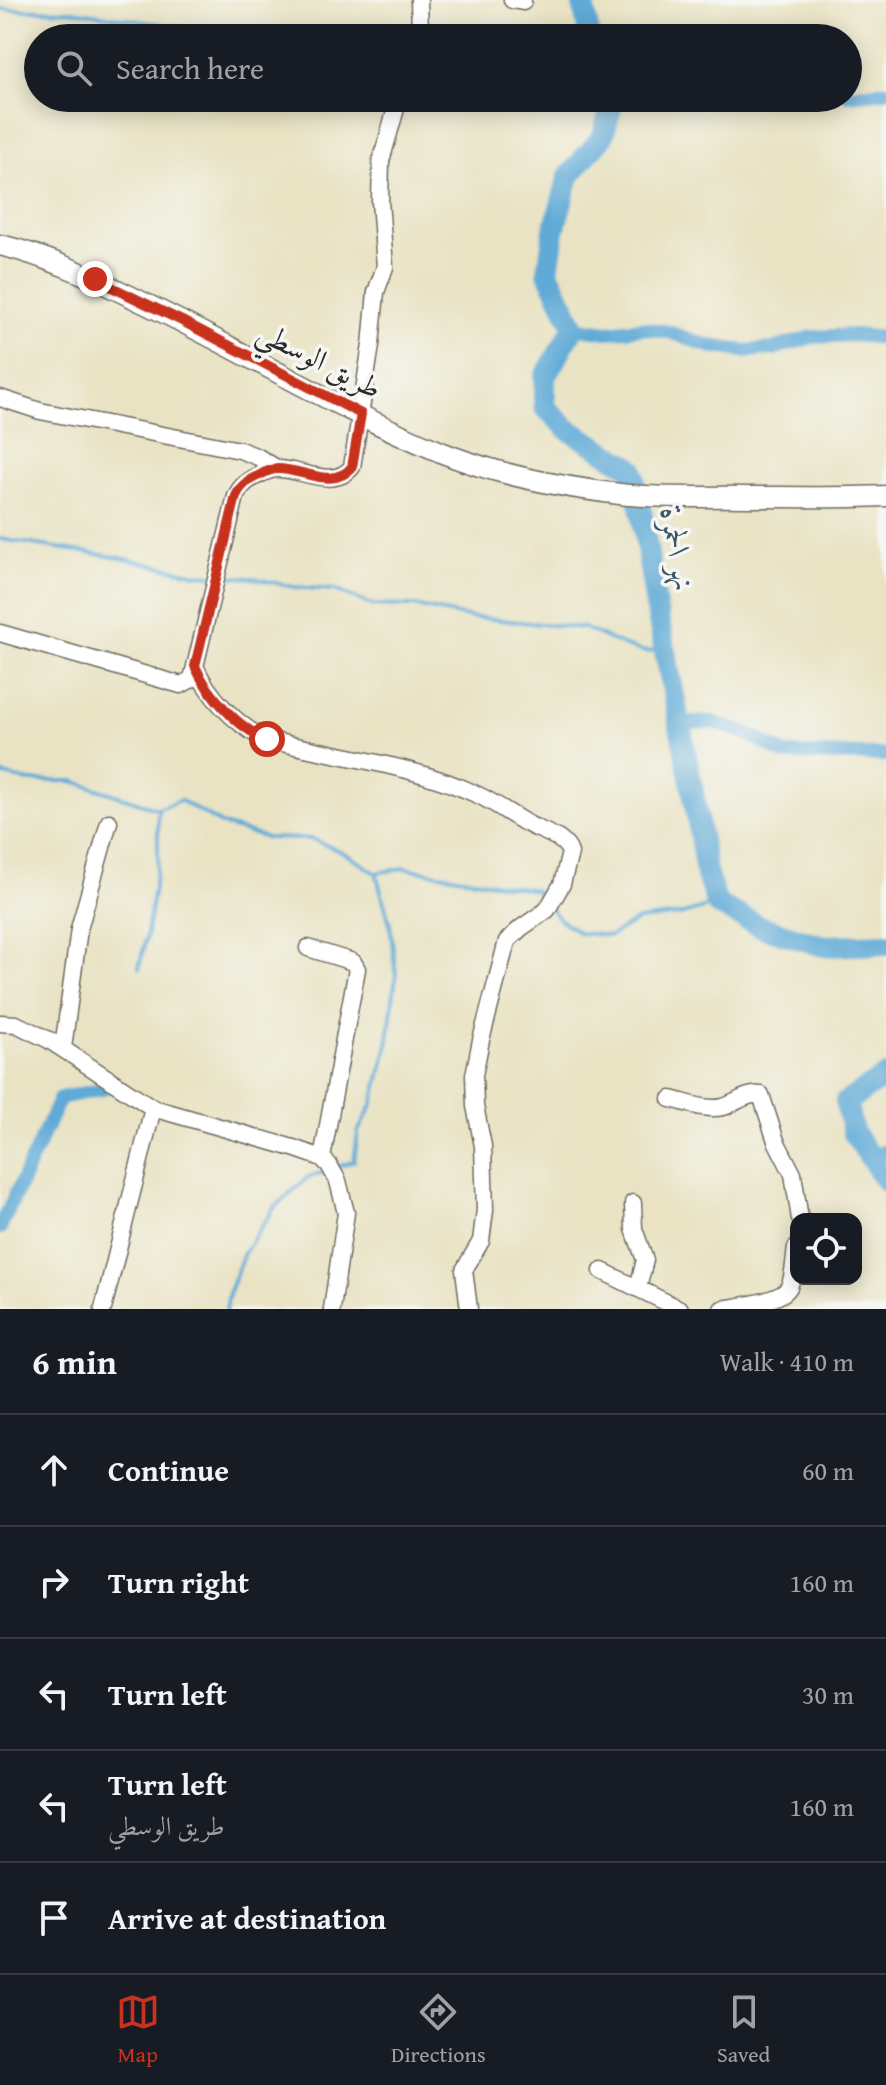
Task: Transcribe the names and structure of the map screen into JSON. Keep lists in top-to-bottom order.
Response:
{
  "streets": {
    "main road": ["طريق الوسطي"]
  },
  "water": ["نهر الحمرة"],
  "page": {
    "search": "Search here",
    "heading": ["6 min", "Walk · 410 m"],
    "list": [
      ["Continue", "60 m"],
      ["Turn right", "160 m"],
      ["Turn left", "30 m"],
      ["Turn left", "طريق الوسطي", "160 m"],
      "Arrive at destination"
    ],
    "nav": ["Map", "Directions", "Saved"]
  }
}
